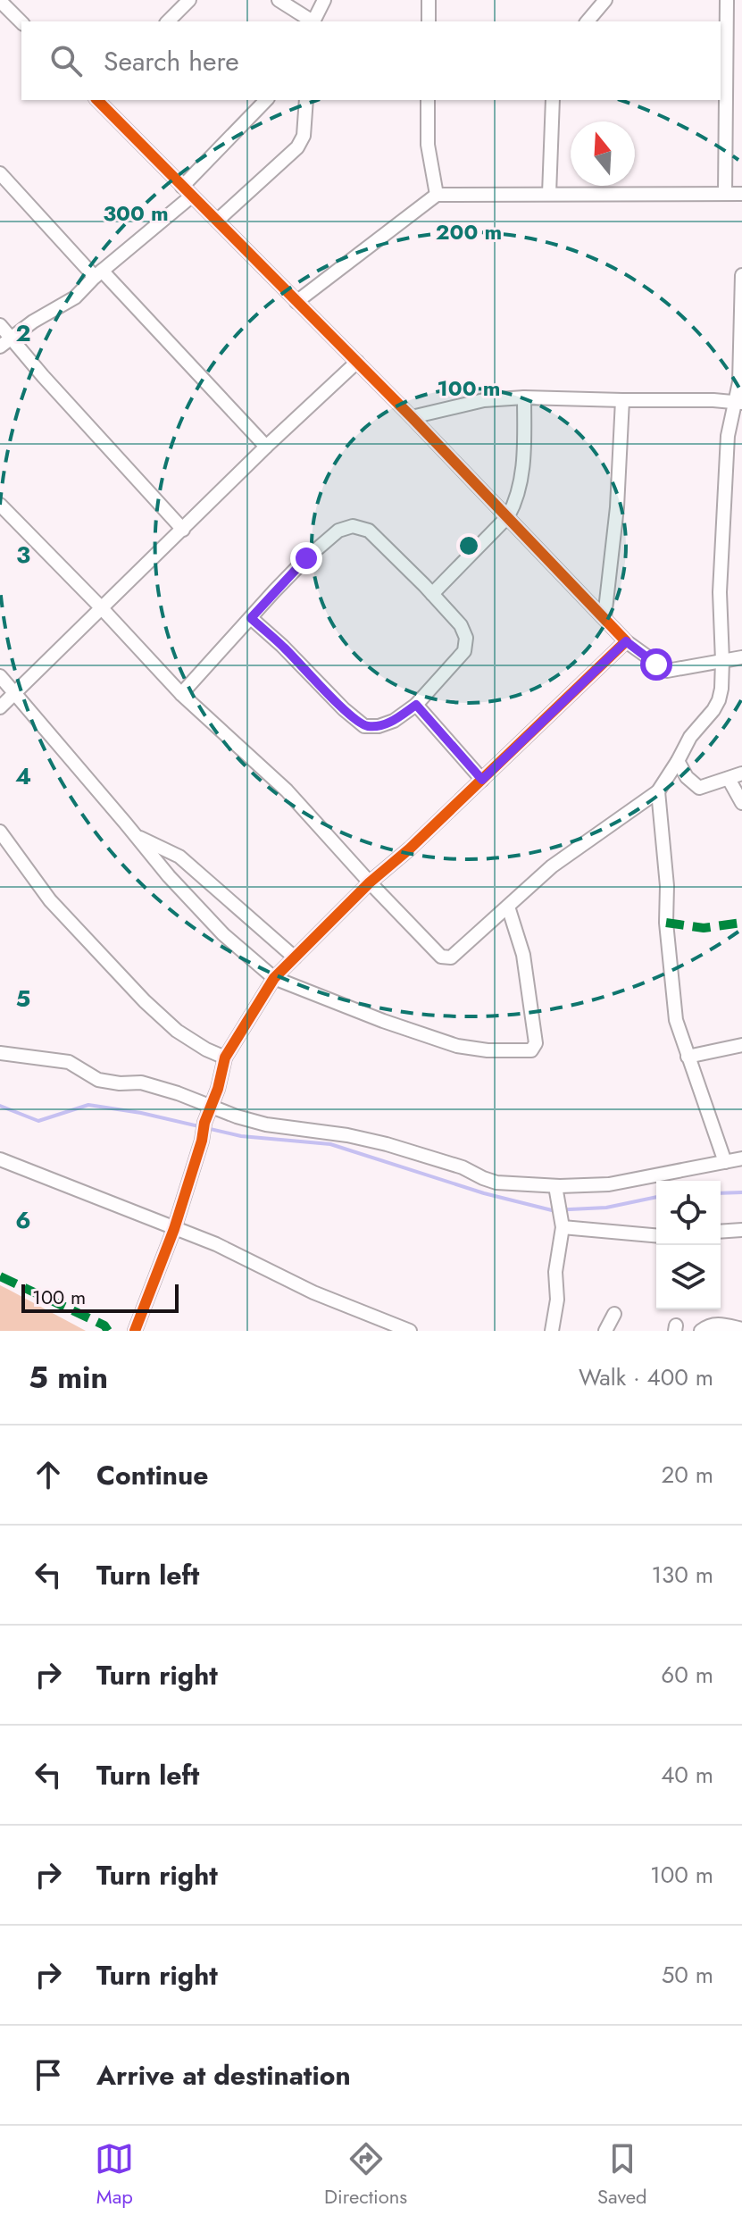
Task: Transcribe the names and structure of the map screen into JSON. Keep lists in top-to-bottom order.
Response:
{
  "scale_bar": "100 m",
  "north": "top",
  "page": {
    "search": "Search here",
    "scale": "100 m",
    "heading": ["5 min", "Walk · 400 m"],
    "list": [
      ["Continue", "20 m"],
      ["Turn left", "130 m"],
      ["Turn right", "60 m"],
      ["Turn left", "40 m"],
      ["Turn right", "100 m"],
      ["Turn right", "50 m"],
      "Arrive at destination"
    ],
    "nav": ["Map", "Directions", "Saved"]
  },
  "grid": {
    "rows": [
      "2",
      "3",
      "4",
      "5",
      "6"
    ]
  },
  "rings": ["300 m", "200 m", "100 m"]
}
